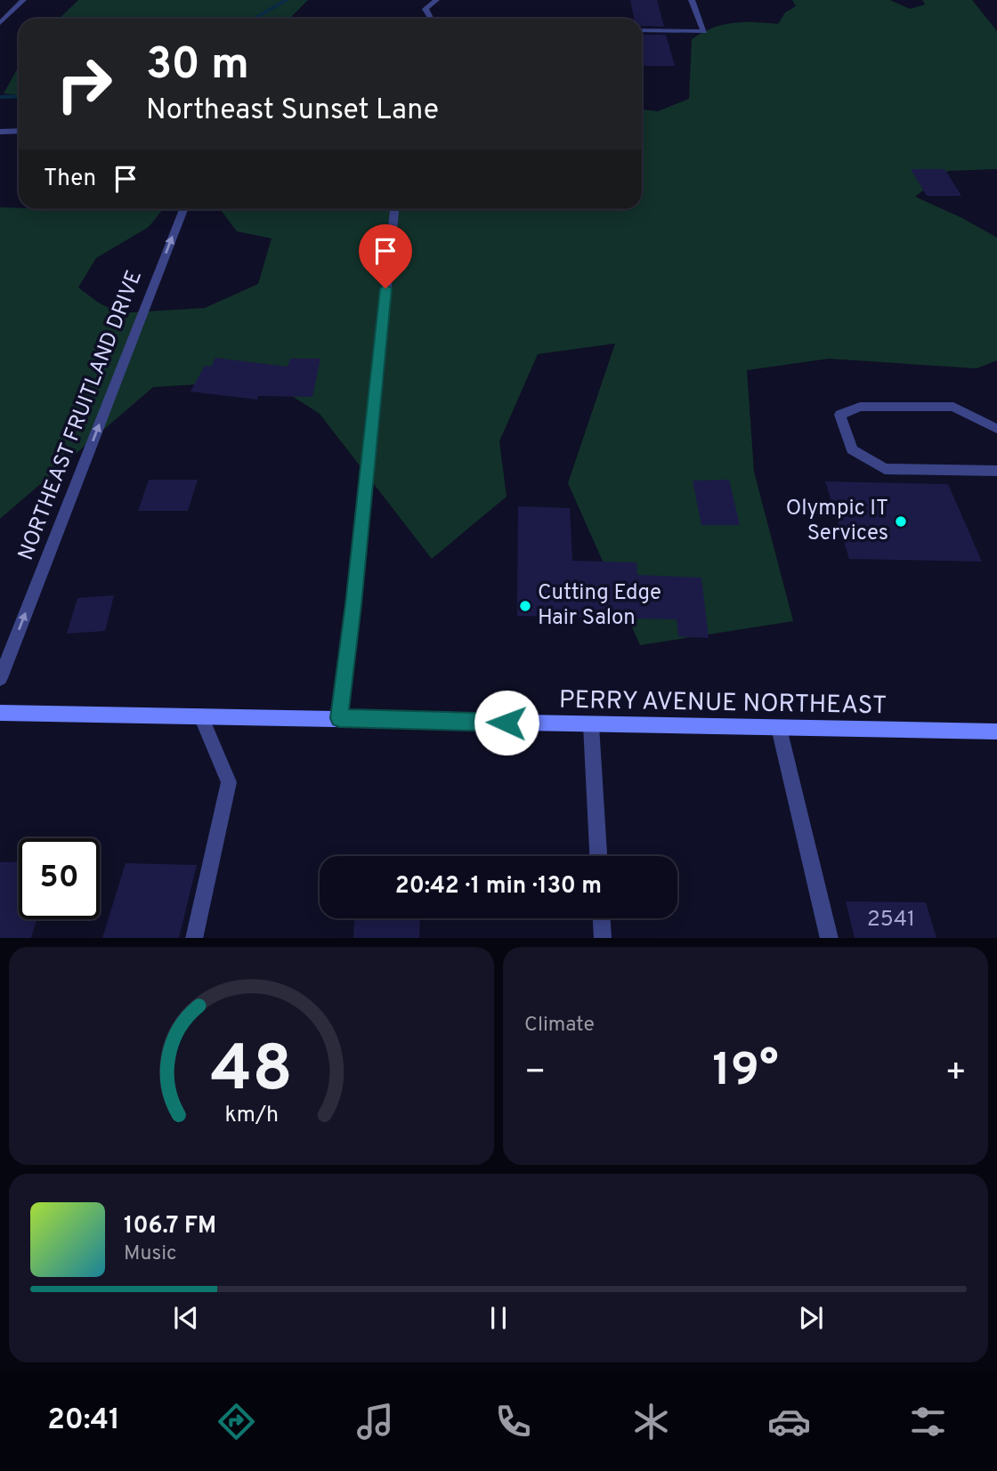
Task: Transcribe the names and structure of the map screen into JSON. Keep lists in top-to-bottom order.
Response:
{
  "streets": {
    "main road": ["PERRY AVENUE NORTHEAST"],
    "street": ["NORTHEAST FRUITLAND DRIVE"]
  },
  "one_way": ["NORTHEAST FRUITLAND DRIVE"],
  "places": ["Olympic IT Services", "Cutting Edge Hair Salon"],
  "house_numbers": ["2541"],
  "page": {
    "turn": ["30 m", "Northeast Sunset Lane"],
    "then": "Then",
    "limit": "50",
    "trip": "20:42 · 1 min · 130 m",
    "tile": "Climate",
    "heat": ["−", "19°", "+"],
    "song": ["106.7 FM", "Music"],
    "tabs": "20:41",
    "gauge": ["48", "km/h"]
  }
}
